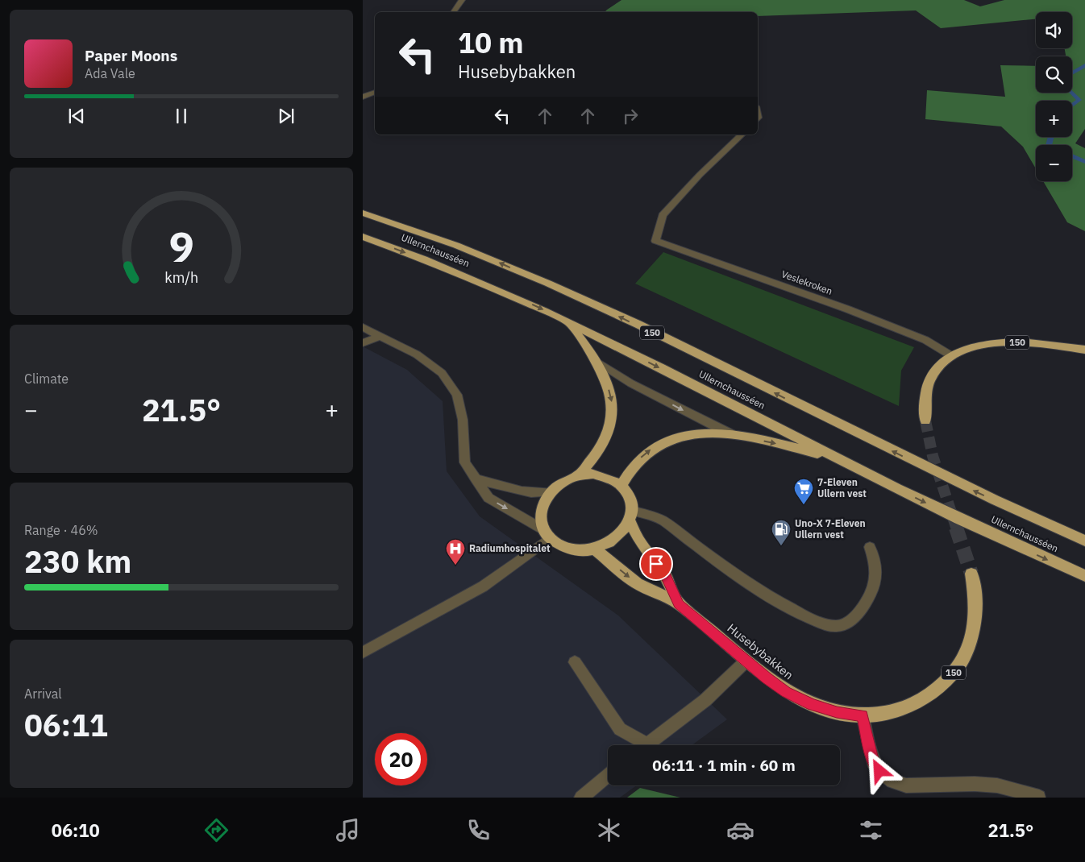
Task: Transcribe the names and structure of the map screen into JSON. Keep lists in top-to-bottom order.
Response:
{
  "streets": {
    "highway": ["Ullernchausséen", "150", "Husebybakken"],
    "street": ["Veslekroken"]
  },
  "crossings": [
    ["Veslekroken", "150"]
  ],
  "places": {
    "supermarket": ["7-Eleven Ullern vest"],
    "fuel station": ["Uno-X 7-Eleven Ullern vest"],
    "hospital": ["Radiumhospitalet"]
  },
  "page": {
    "map_buttons": ["+", "−"],
    "turn": ["10 m", "Husebybakken"],
    "song": ["Paper Moons", "Ada Vale"],
    "tile": [
      "Climate",
      ["Range · 46%", "230 km"],
      ["Arrival", "06:11"]
    ],
    "heat": ["−", "21.5°", "+"],
    "limit": "20",
    "trip": "06:11 · 1 min · 60 m",
    "tabs": ["06:10", "21.5°"],
    "gauge": ["9", "km/h"]
  }
}
